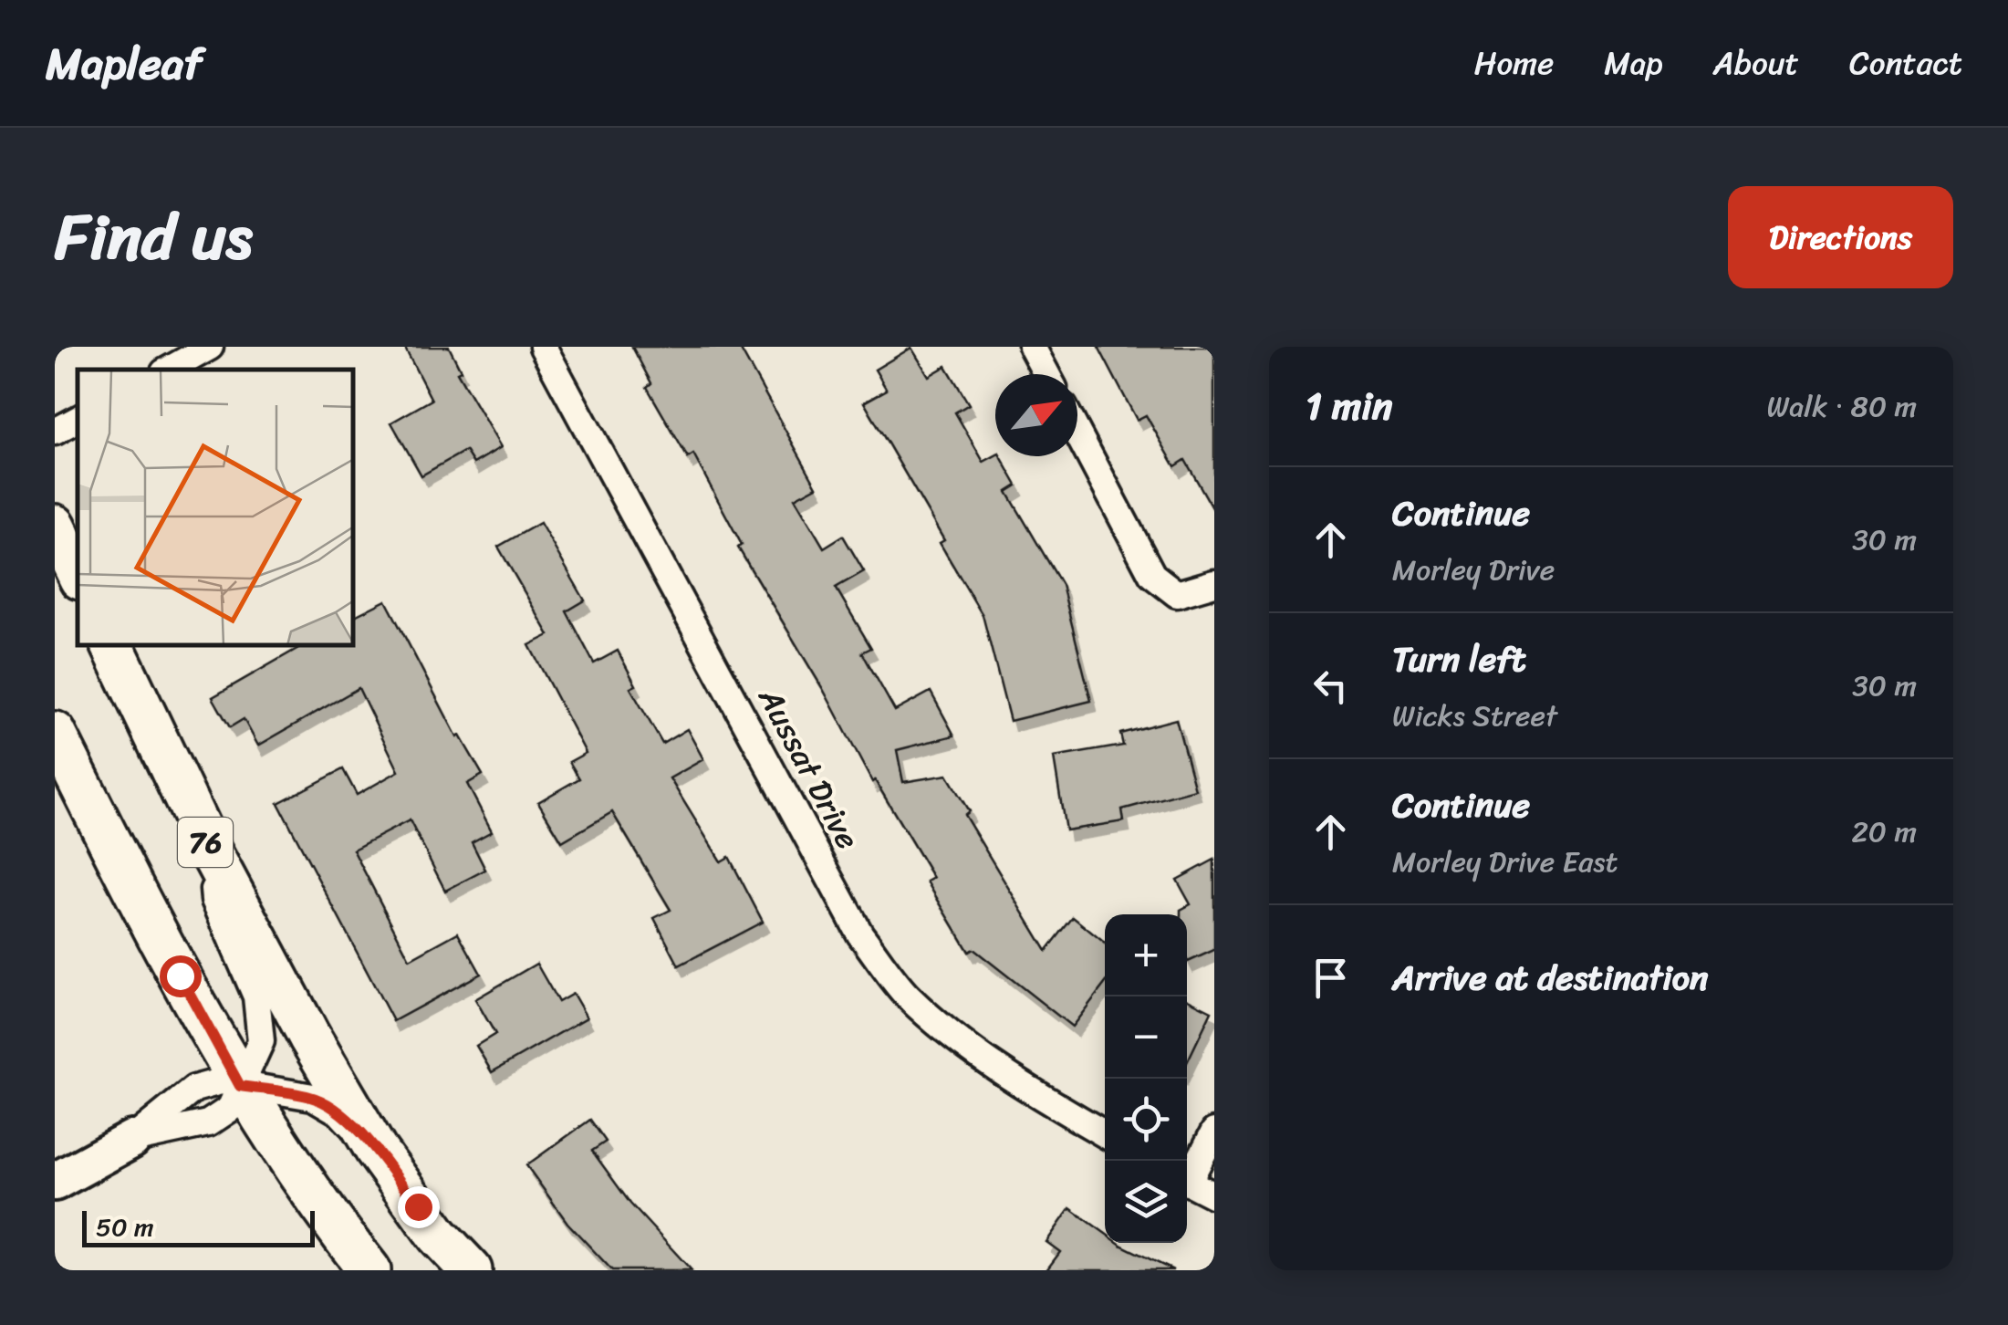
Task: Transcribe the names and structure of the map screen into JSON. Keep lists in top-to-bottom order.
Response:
{
  "streets": {
    "main road": ["76"],
    "street": ["Aussat Drive"]
  },
  "scale_bar": "50 m",
  "north": "top right",
  "page": {
    "header": "Mapleaf",
    "nav": [
      "Home",
      "Map",
      "About",
      "Contact"
    ],
    "title": "Find us",
    "buttons": "Directions",
    "heading": ["1 min", "Walk · 80 m"],
    "list": [
      ["Continue", "Morley Drive", "30 m"],
      ["Turn left", "Wicks Street", "30 m"],
      ["Continue", "Morley Drive East", "20 m"],
      "Arrive at destination"
    ],
    "map_buttons": ["+", "−"],
    "scale": "50 m"
  }
}
